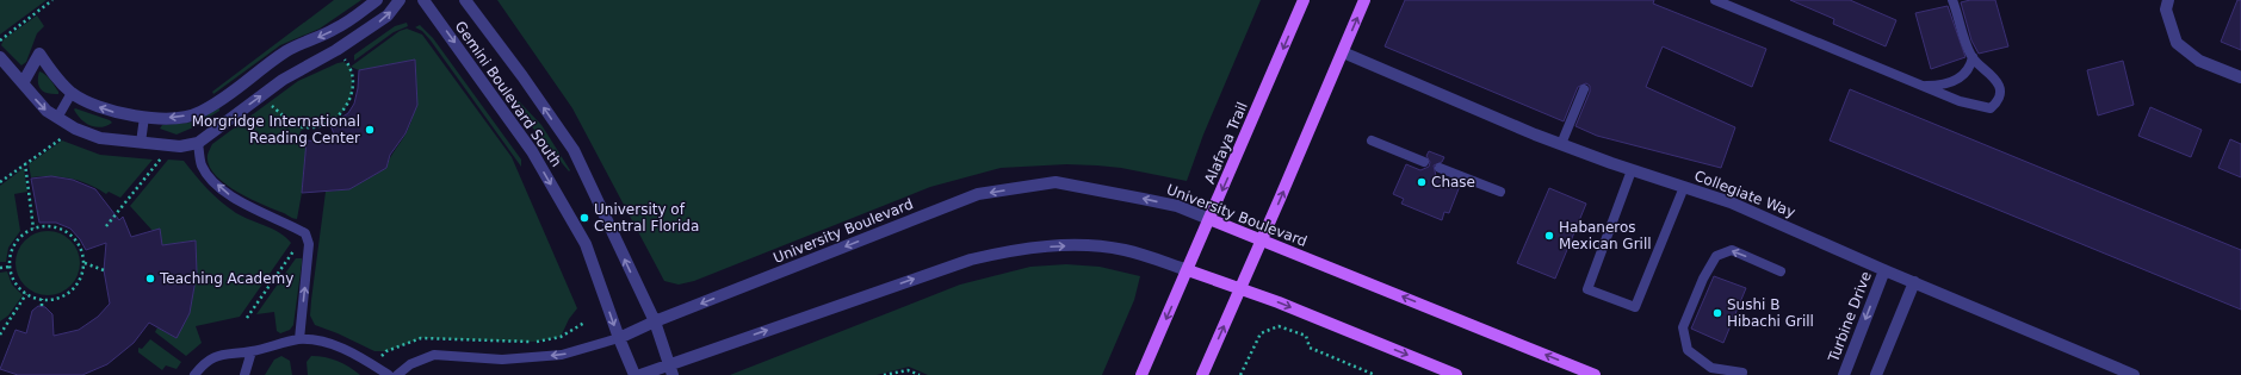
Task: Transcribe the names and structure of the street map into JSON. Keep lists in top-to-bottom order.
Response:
{
  "streets": {
    "main road": ["Alafaya Trail", "University Boulevard"],
    "street": ["Gemini Boulevard South", "Collegiate Way", "Turbine Drive"]
  },
  "crossings": [
    ["Gemini Boulevard South", "University Boulevard"],
    ["Alafaya Trail", "University Boulevard"],
    ["Collegiate Way", "Turbine Drive"]
  ],
  "places": [
    "Morgridge International Reading Center",
    "Chase",
    "University of Central Florida",
    "Habaneros Mexican Grill",
    "Teaching Academy",
    "Sushi B Hibachi Grill"
  ]
}
